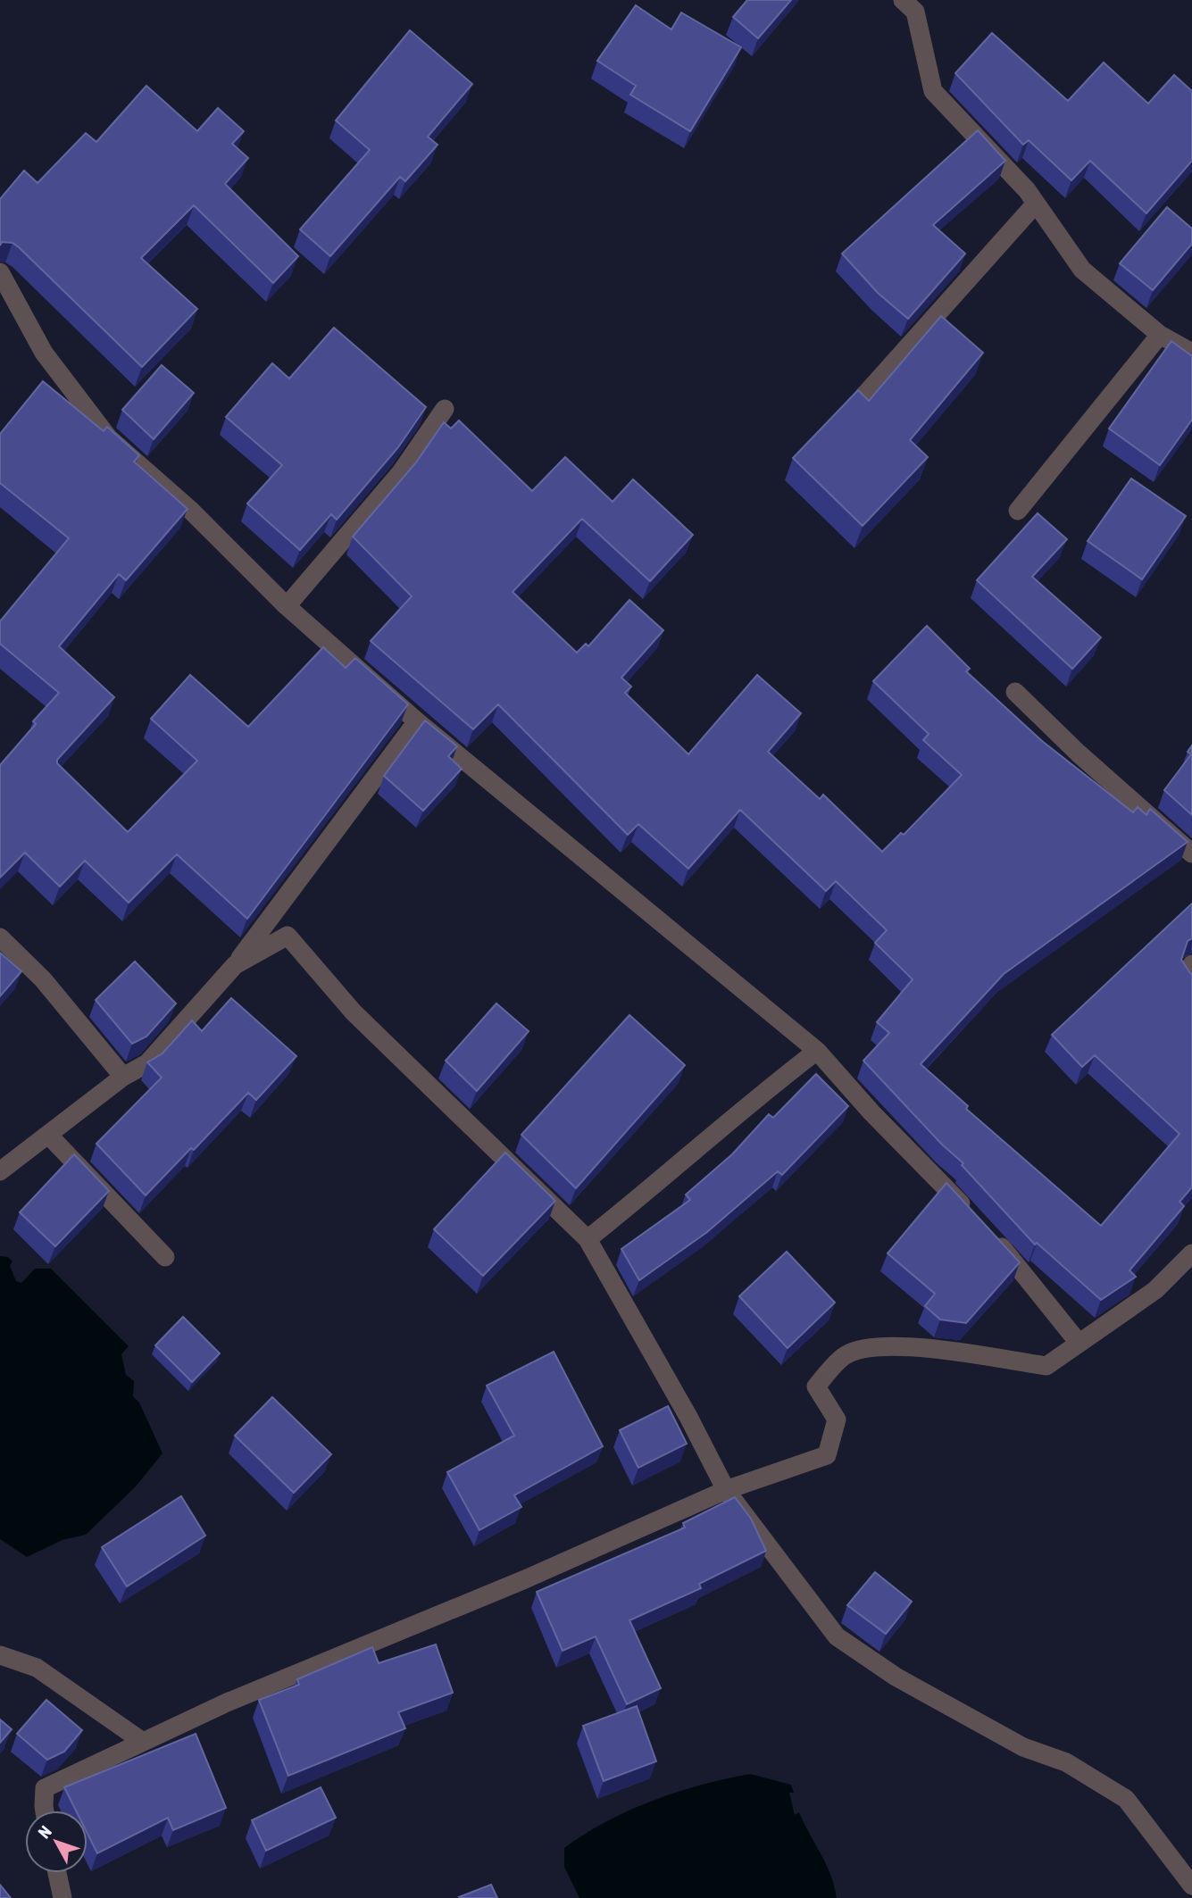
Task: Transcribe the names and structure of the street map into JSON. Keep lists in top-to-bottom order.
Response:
{
  "north": "top left"
}
